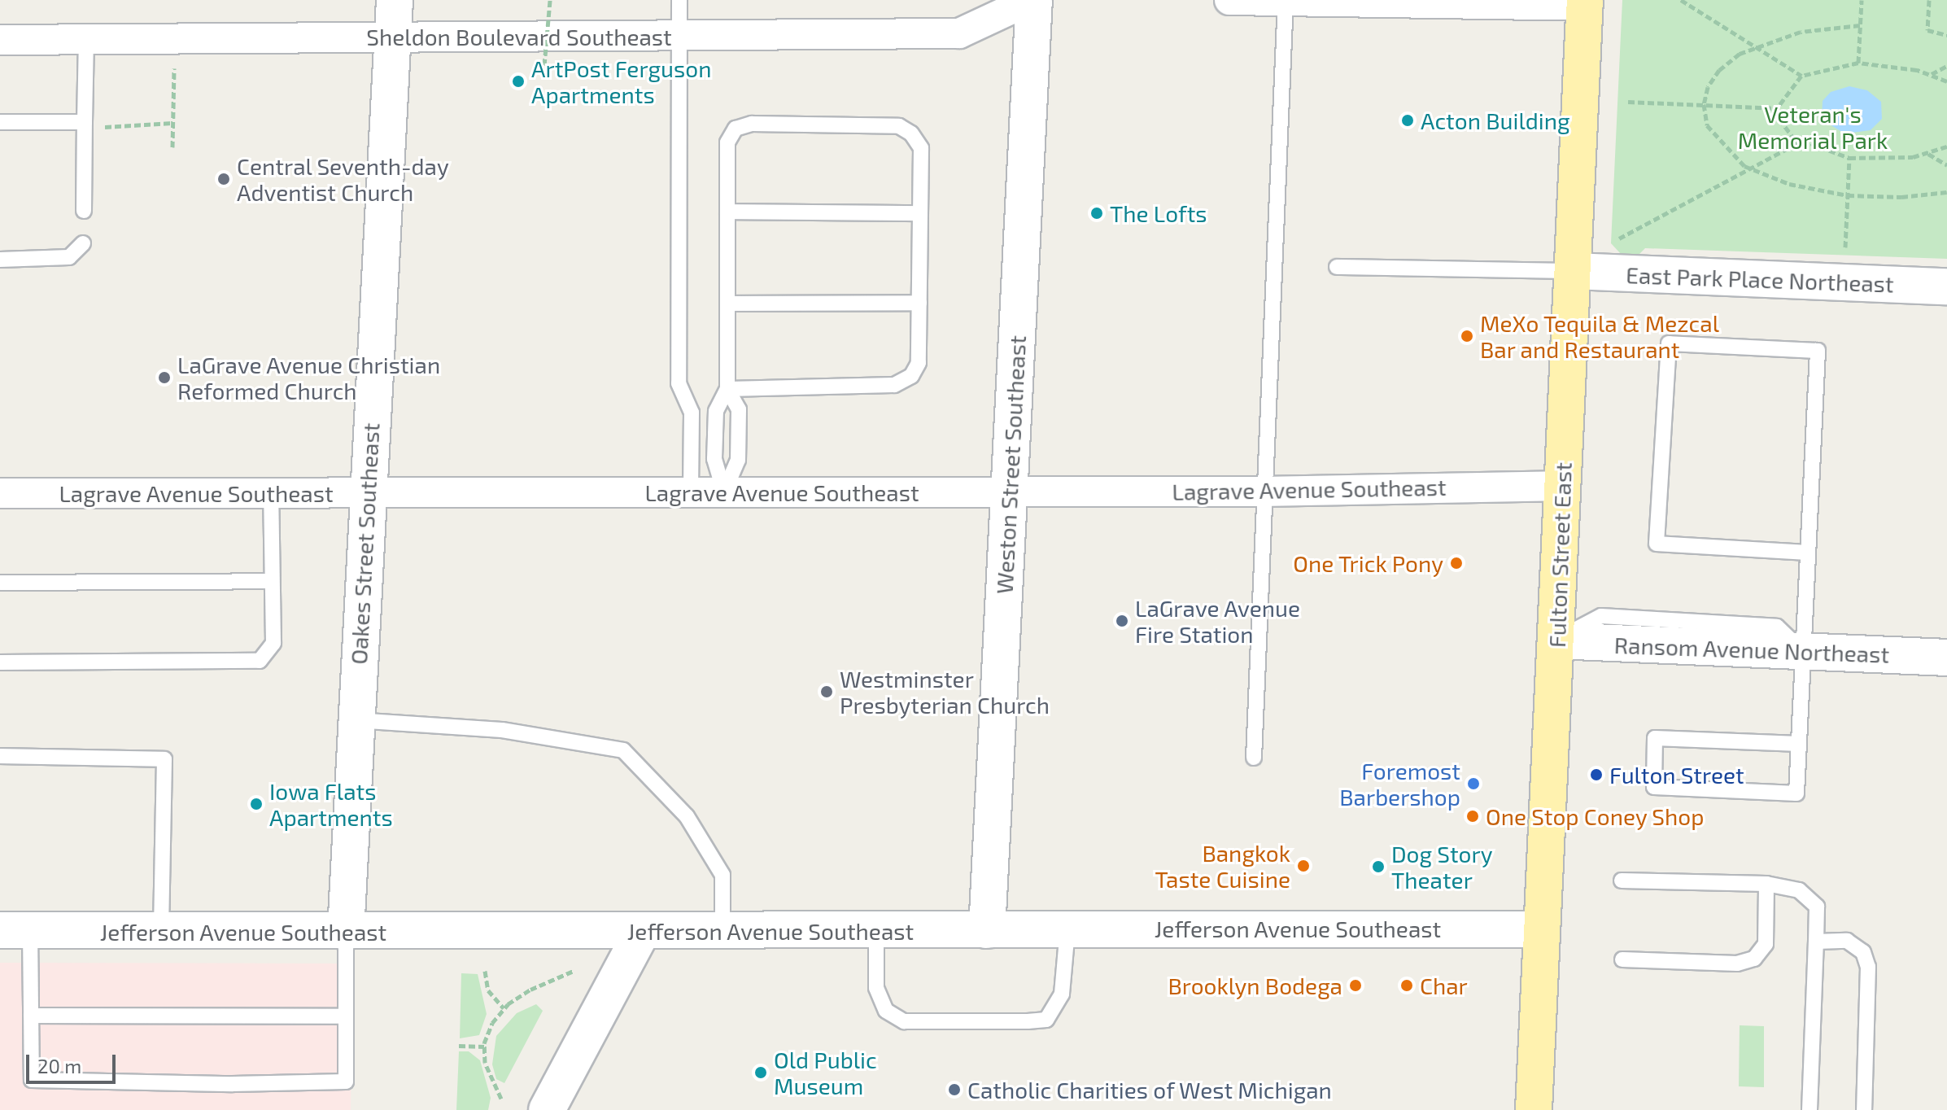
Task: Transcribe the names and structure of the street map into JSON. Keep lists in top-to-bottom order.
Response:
{
  "streets": {
    "main road": ["Fulton Street East"],
    "street": [
      "Sheldon Boulevard Southeast",
      "East Park Place Northeast",
      "Weston Street Southeast",
      "Lagrave Avenue Southeast",
      "Oakes Street Southeast",
      "Ransom Avenue Northeast",
      "Jefferson Avenue Southeast"
    ]
  },
  "crossings": [
    ["Sheldon Boulevard Southeast", "Weston Street Southeast"],
    ["Sheldon Boulevard Southeast", "Oakes Street Southeast"],
    ["East Park Place Northeast", "Fulton Street East"],
    ["Weston Street Southeast", "Lagrave Avenue Southeast"],
    ["Weston Street Southeast", "Jefferson Avenue Southeast"],
    ["Lagrave Avenue Southeast", "Oakes Street Southeast"],
    ["Lagrave Avenue Southeast", "Fulton Street East"],
    ["Oakes Street Southeast", "Jefferson Avenue Southeast"],
    ["Fulton Street East", "Ransom Avenue Northeast"],
    ["Fulton Street East", "Jefferson Avenue Southeast"]
  ],
  "parks": ["Veteran's Memorial Park"],
  "places": [
    "ArtPost Ferguson Apartments",
    "Acton Building",
    "Central Seventh-day Adventist Church",
    "The Lofts",
    "MeXo Tequila & Mezcal Bar and Restaurant",
    "LaGrave Avenue Christian Reformed Church",
    "One Trick Pony",
    "LaGrave Avenue Fire Station",
    "Westminster Presbyterian Church",
    "Fulton Street",
    "Foremost Barbershop",
    "Iowa Flats Apartments",
    "One Stop Coney Shop",
    "Bangkok Taste Cuisine",
    "Dog Story Theater",
    "Brooklyn Bodega",
    "Char",
    "Old Public Museum",
    "Catholic Charities of West Michigan"
  ],
  "scale_bar": "20 m"
}
